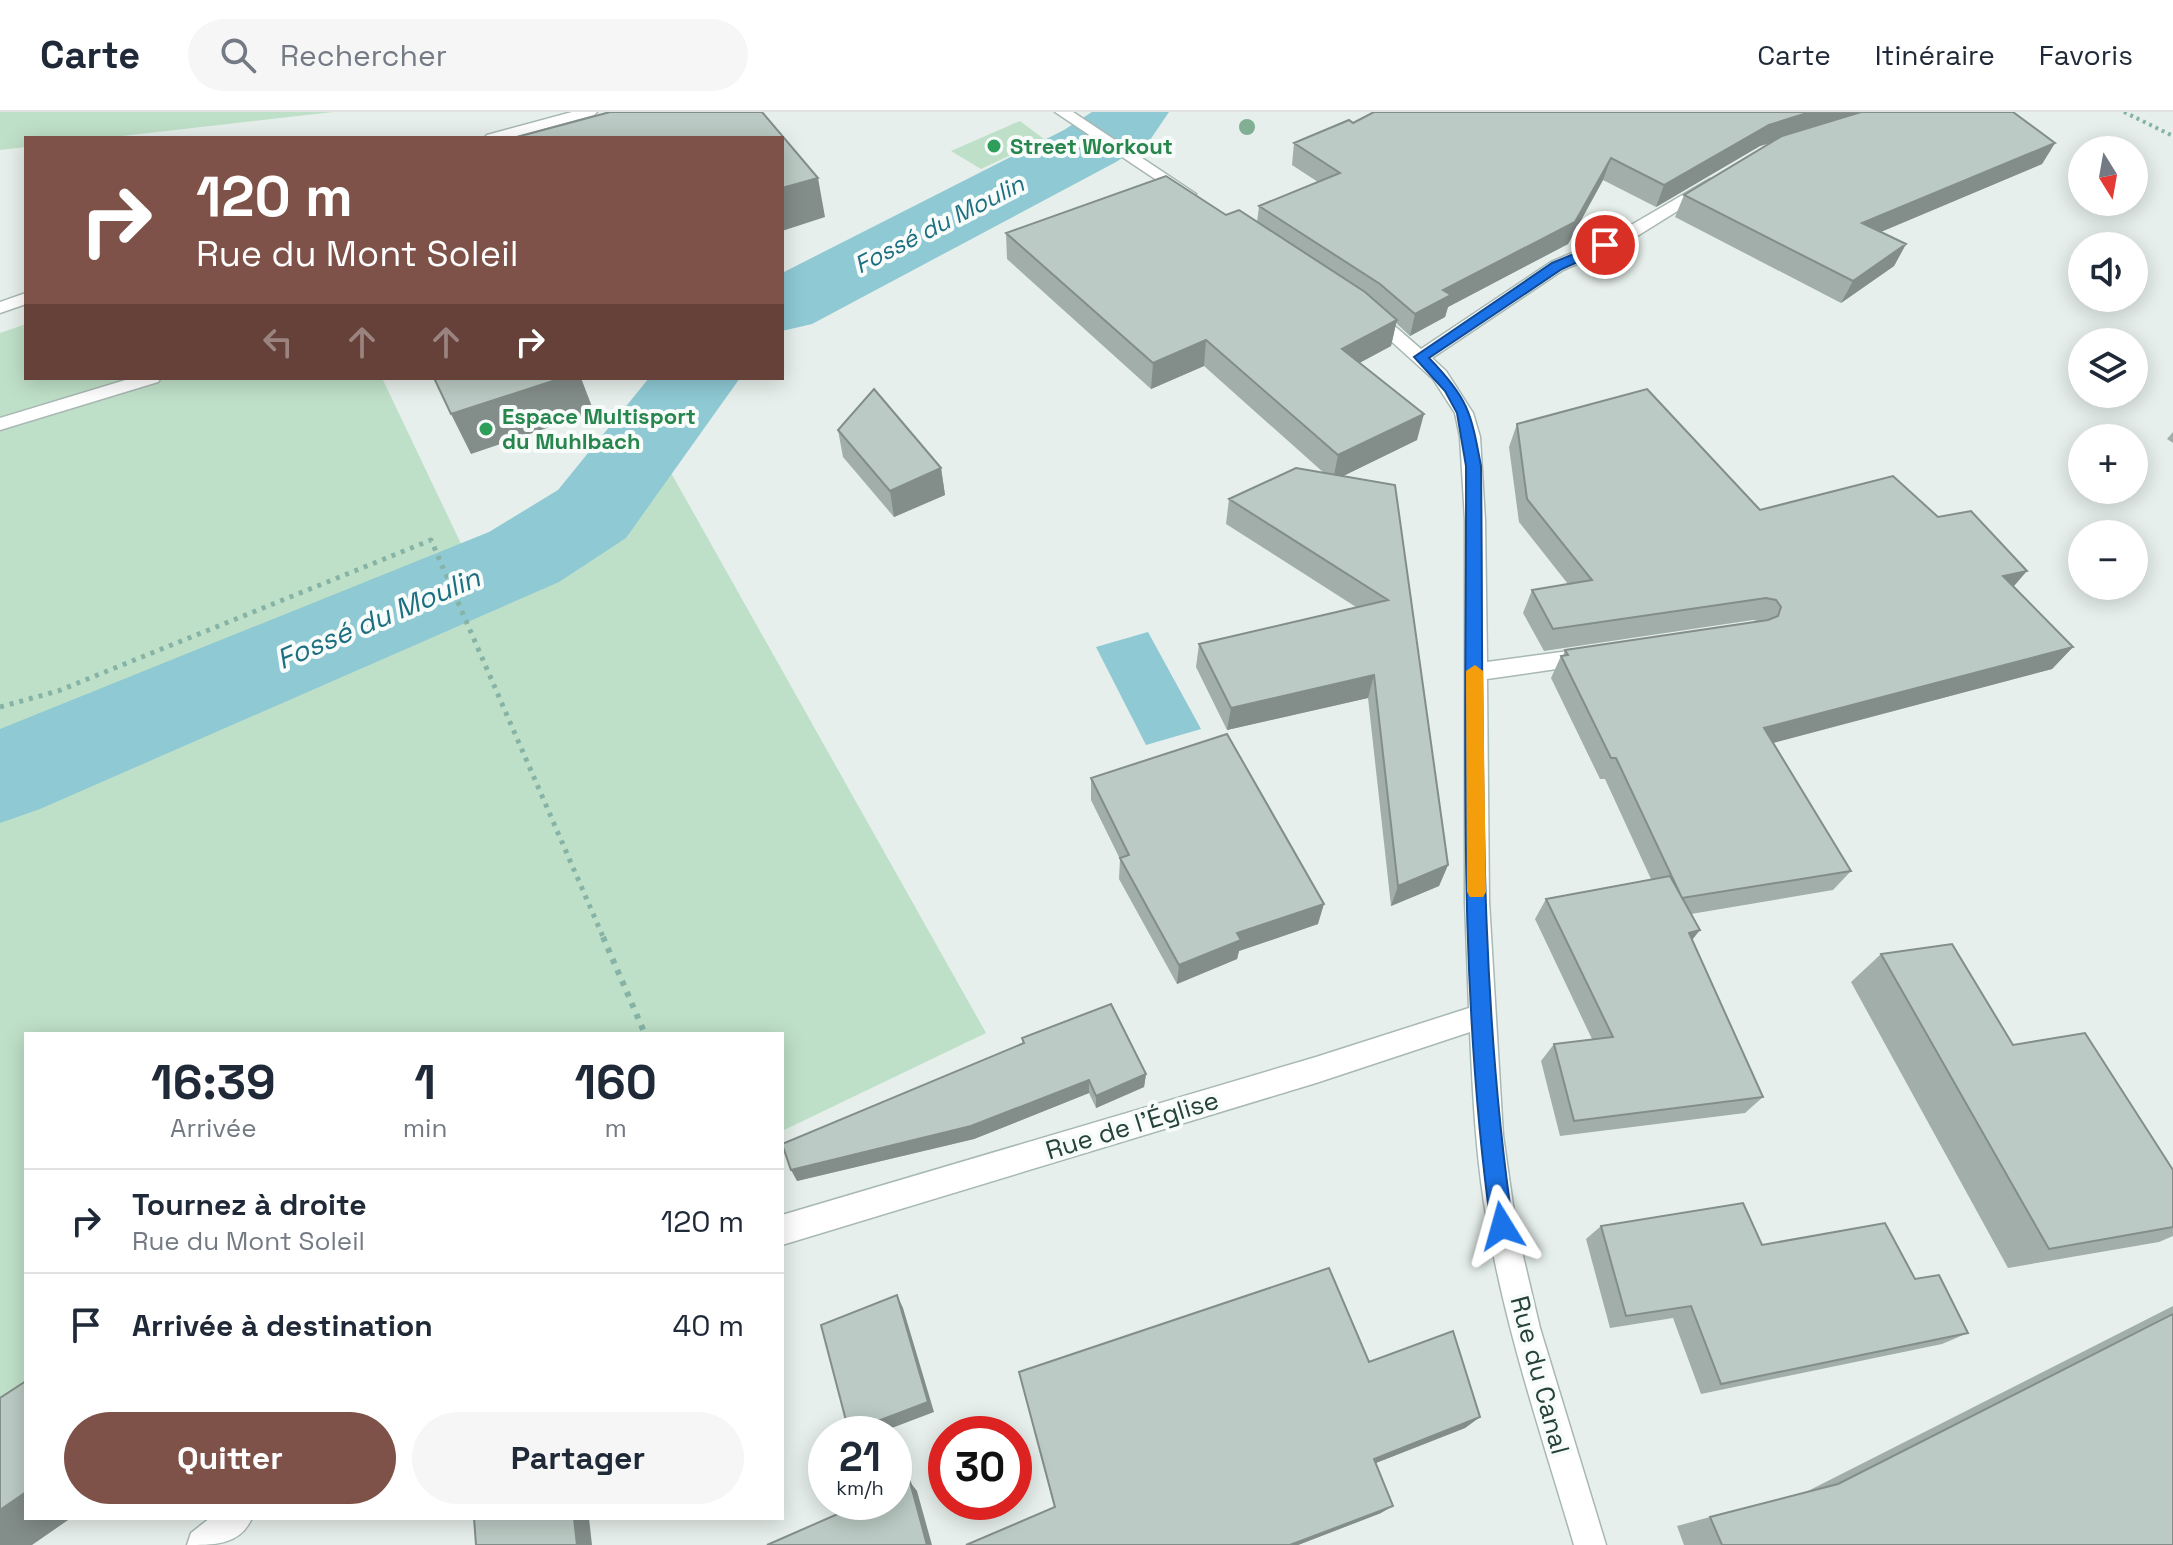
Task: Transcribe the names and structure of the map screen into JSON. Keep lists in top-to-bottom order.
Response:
{
  "streets": {
    "street": ["Rue de l'Église", "Rue du Canal"]
  },
  "crossings": [
    ["Rue de l'Église", "Rue du Canal"]
  ],
  "water": ["Fossé du Moulin"],
  "places": ["Street Workout", "Espace Multisport du Muhlbach"],
  "north": "bottom",
  "page": {
    "header": "Carte",
    "search": "Rechercher",
    "nav": ["Carte", "Itinéraire", "Favoris"],
    "map_buttons": ["+", "−"],
    "turn": ["120 m", "Rue du Mont Soleil"],
    "eta": [
      "16:39",
      "Arrivée",
      "1",
      "min",
      "160",
      "m"
    ],
    "list": [
      {
        "name": "Tournez à droite",
        "note": "Rue du Mont Soleil",
        "value": "120 m"
      },
      {
        "name": "Arrivée à destination",
        "value": "40 m"
      }
    ],
    "buttons": ["Quitter", "Partager"],
    "speed": "21 km/h",
    "limit": "30"
  }
}
